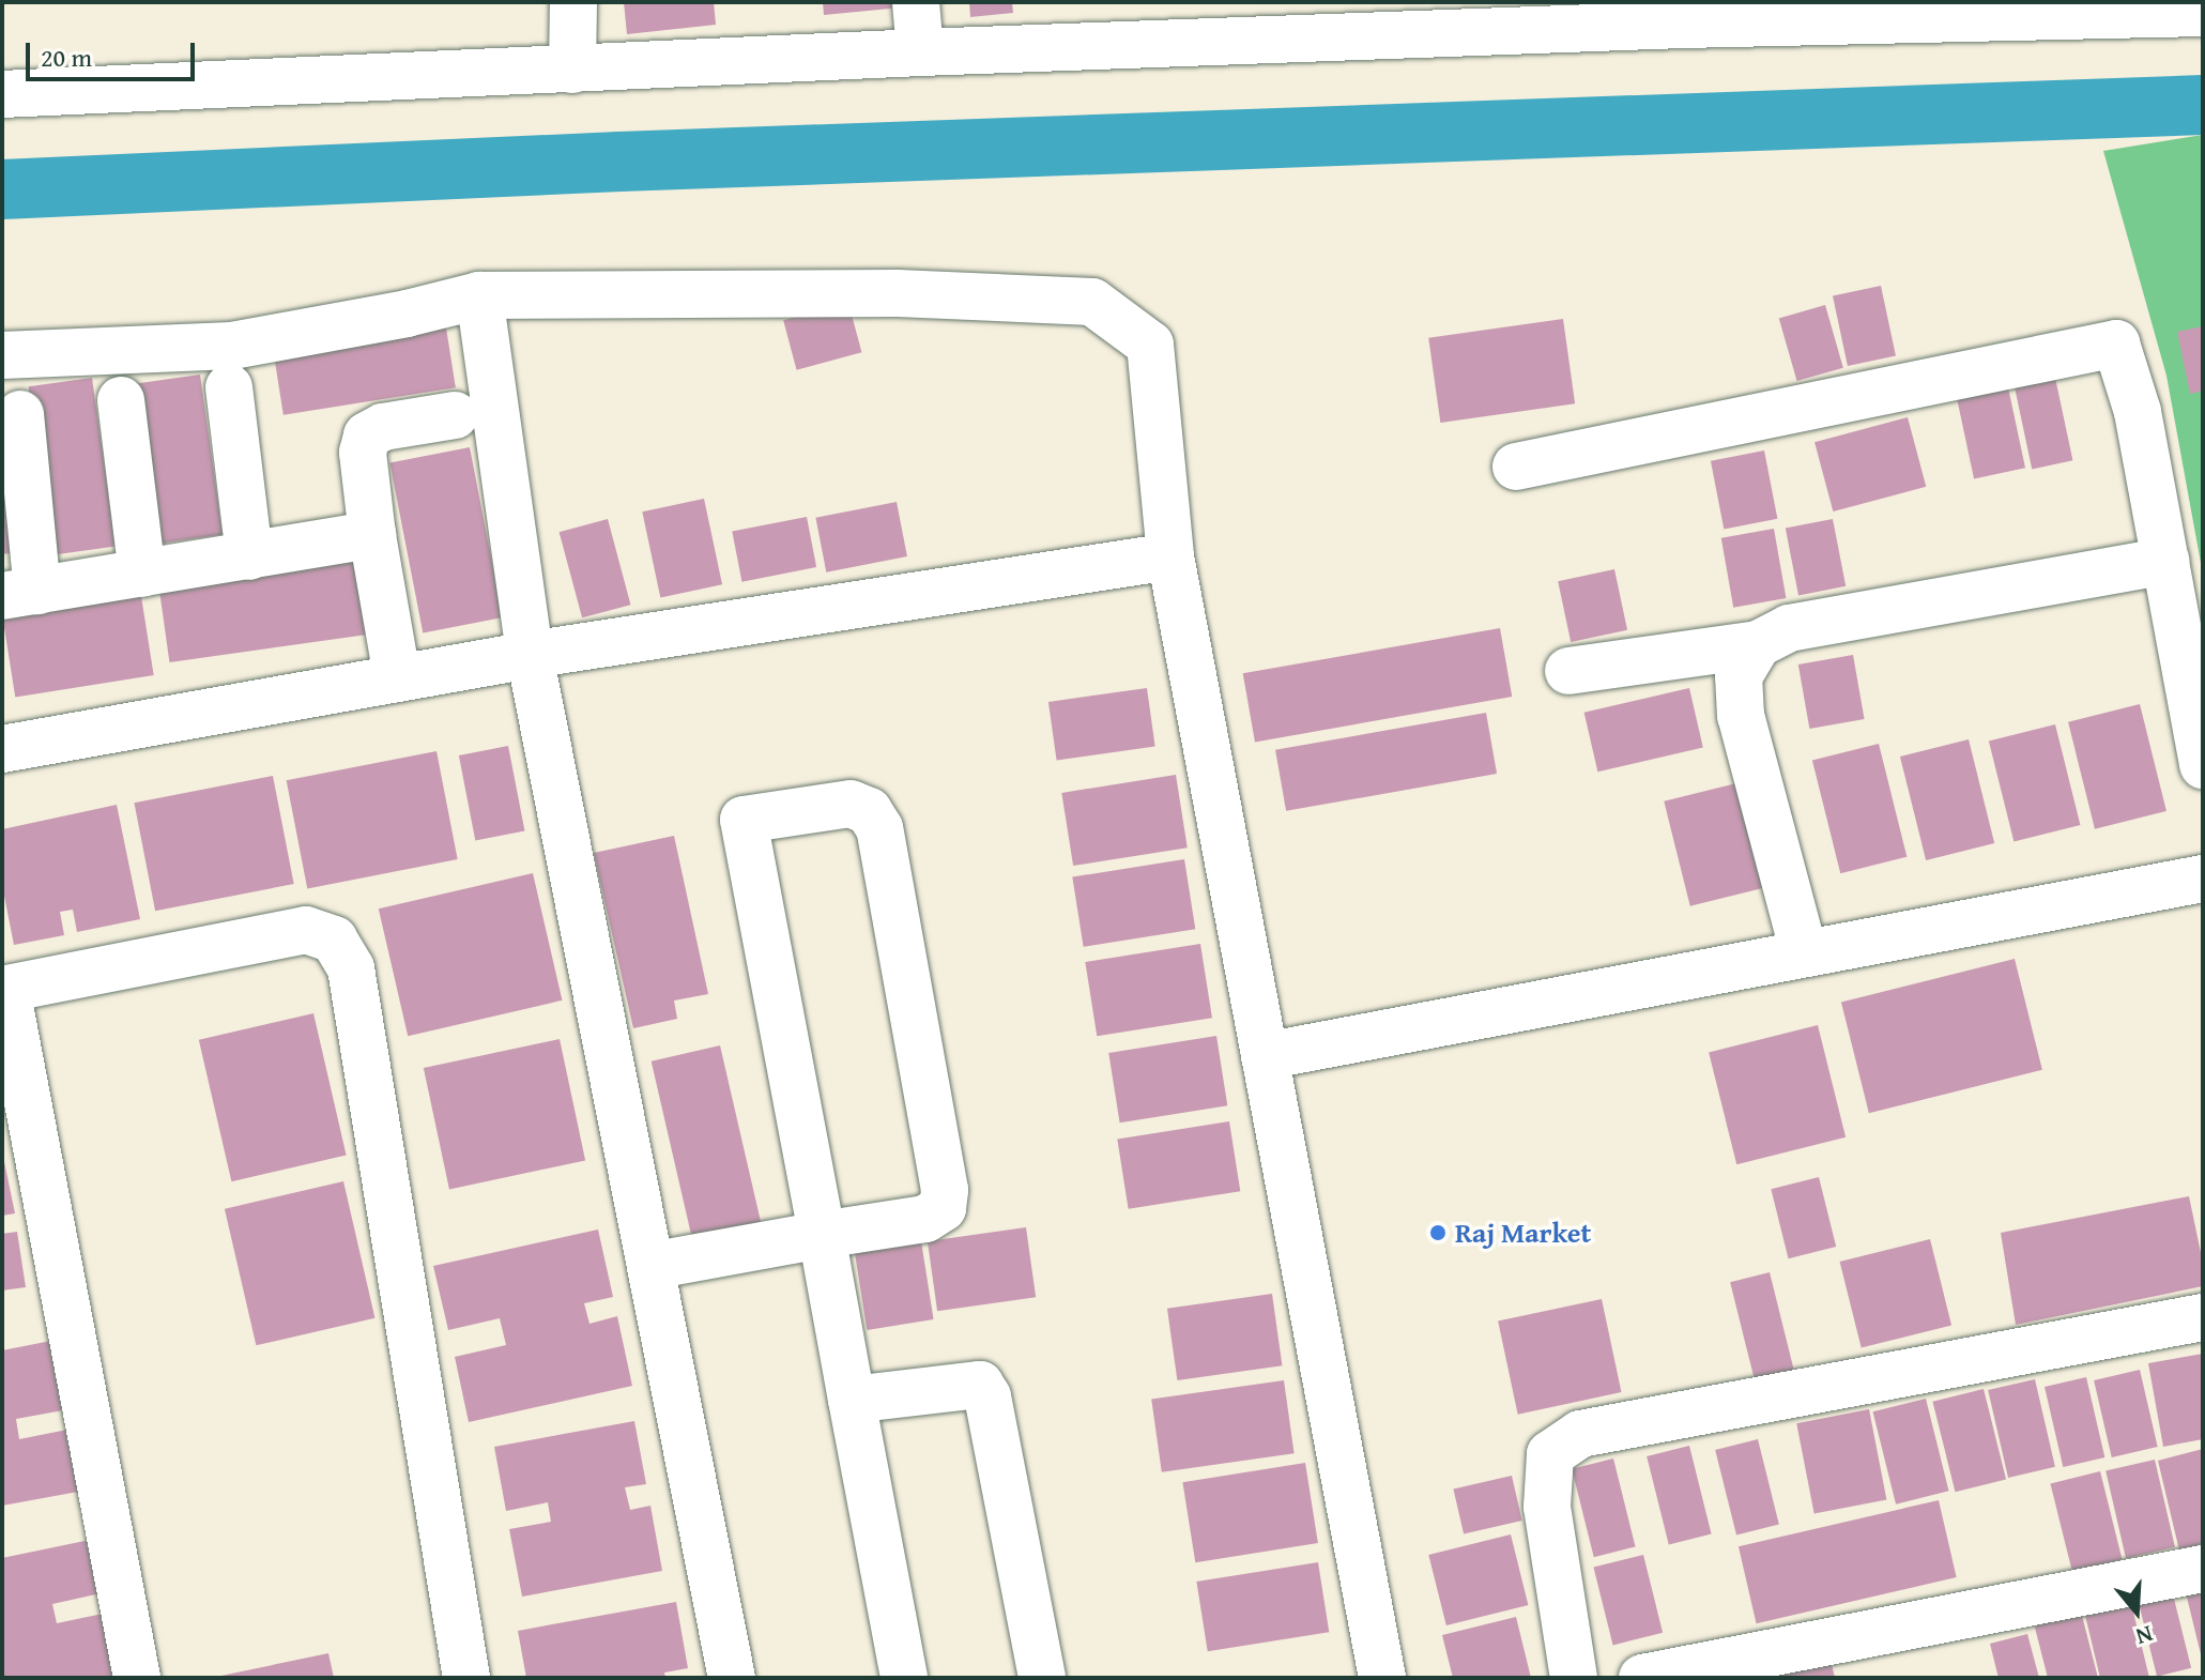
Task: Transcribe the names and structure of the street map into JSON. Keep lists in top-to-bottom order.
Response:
{
  "places": ["Raj Market"],
  "scale_bar": "20 m",
  "north": "bottom"
}
